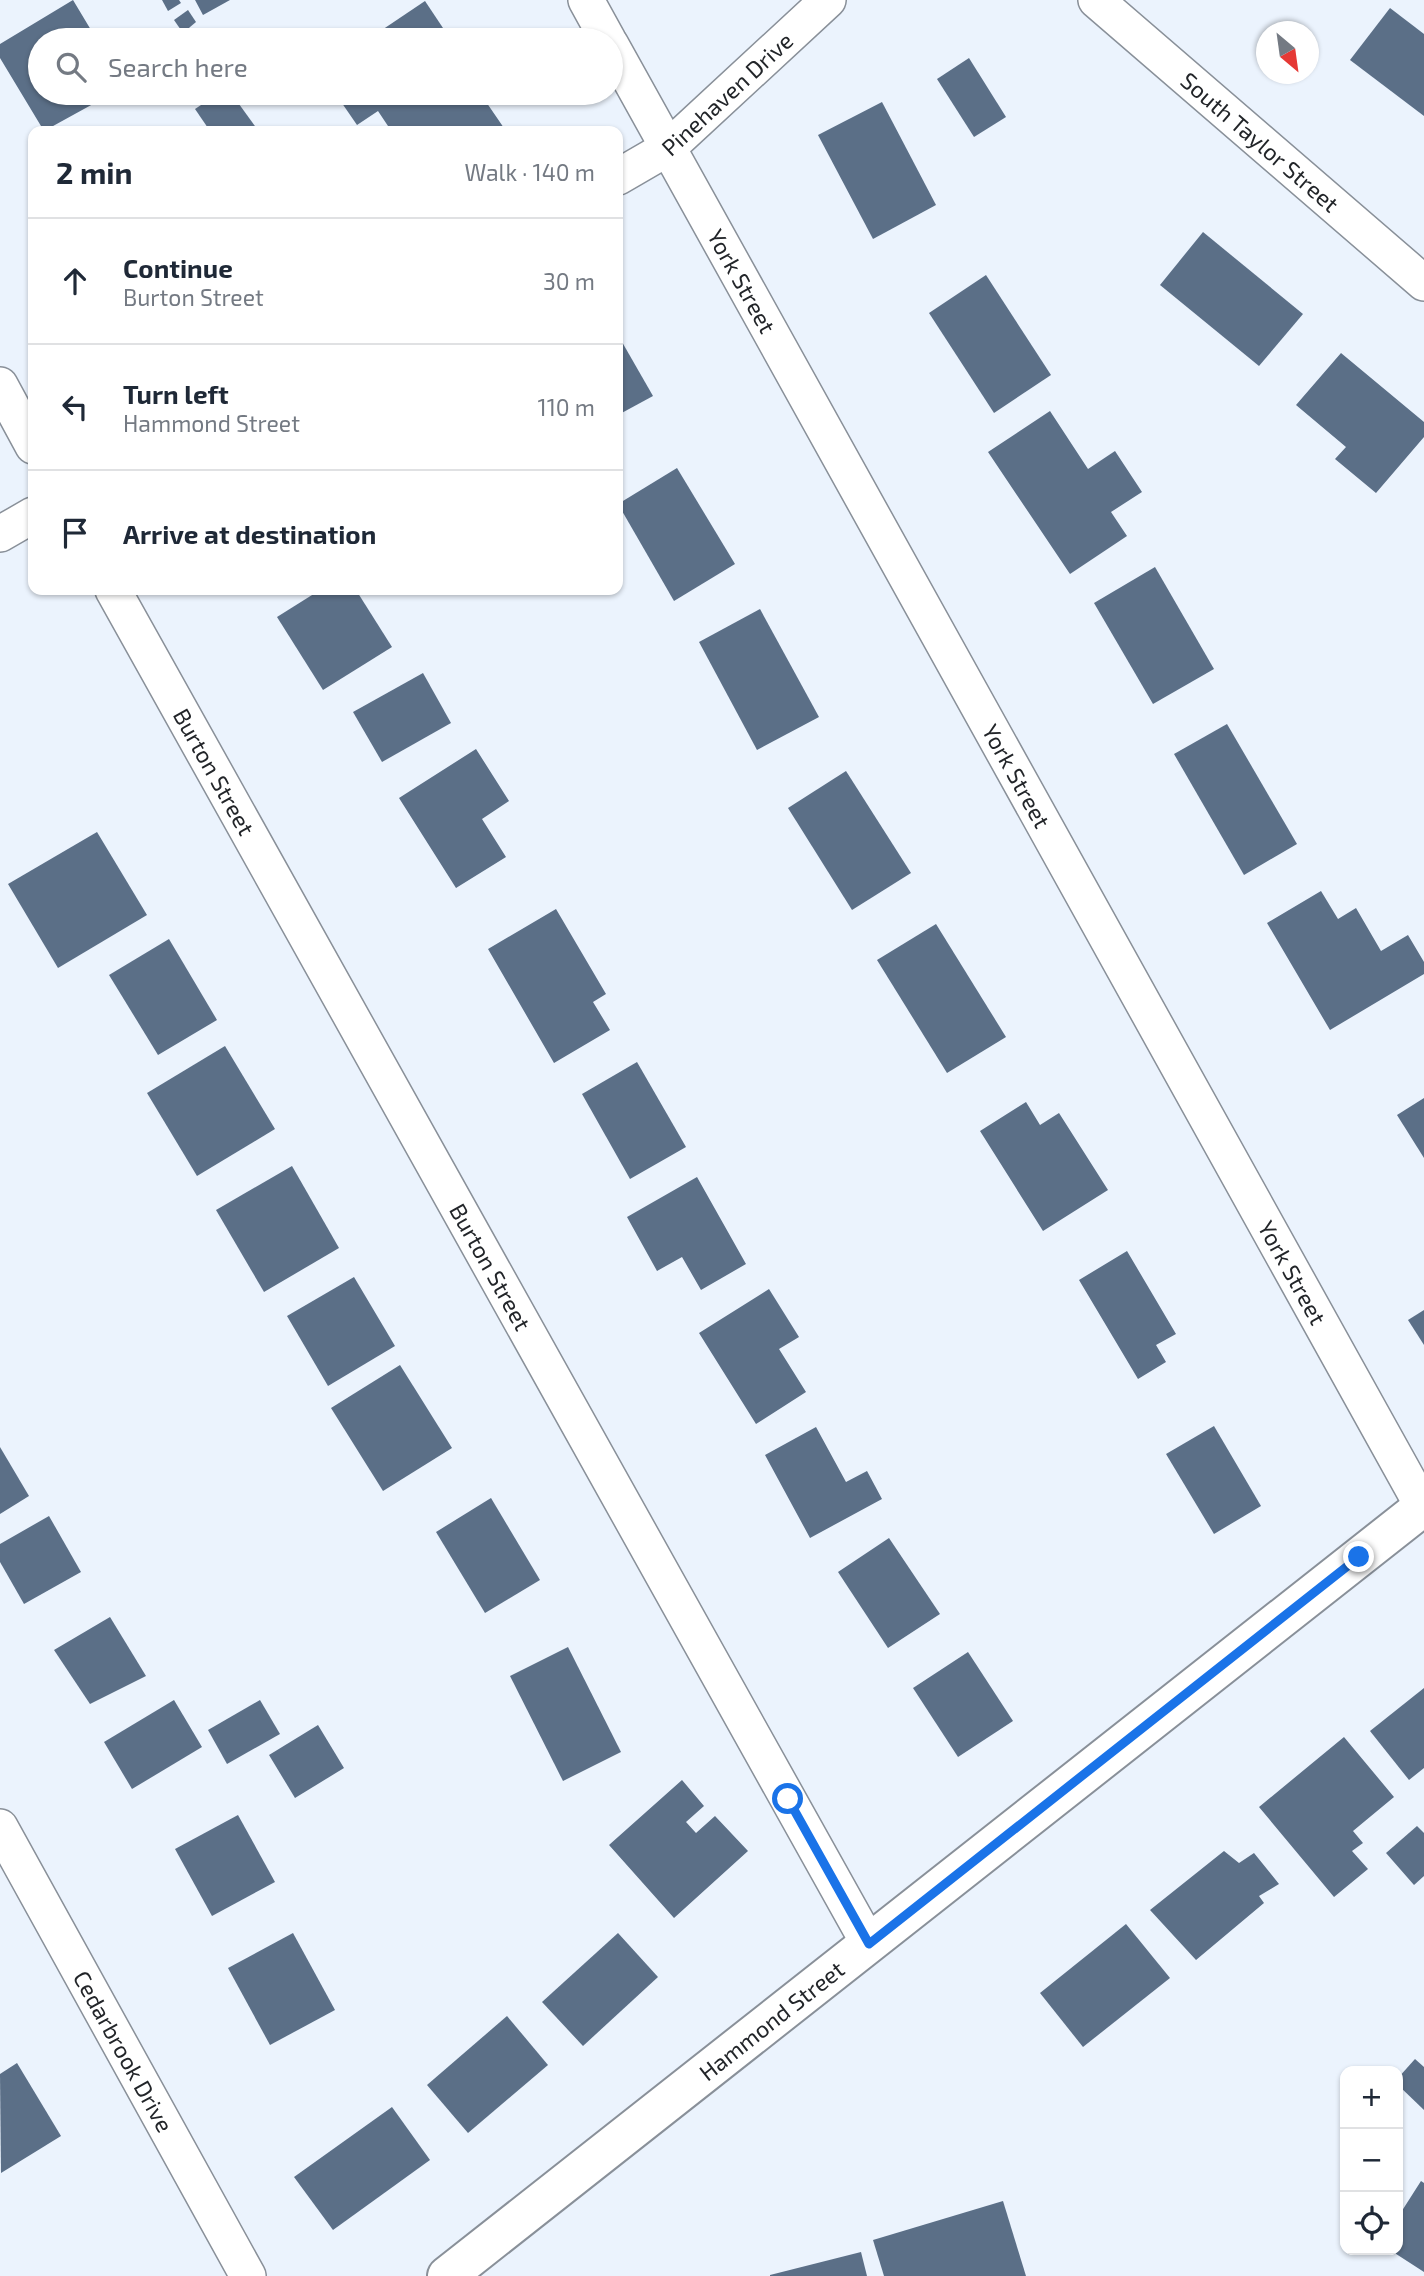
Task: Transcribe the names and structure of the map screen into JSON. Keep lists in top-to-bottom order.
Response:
{
  "streets": {
    "street": [
      "Pinehaven Drive",
      "South Taylor Street",
      "York Street",
      "Burton Street",
      "Hammond Street",
      "Cedarbrook Drive"
    ]
  },
  "crossings": [
    ["Pinehaven Drive", "York Street"],
    ["York Street", "Hammond Street"],
    ["Burton Street", "Hammond Street"]
  ],
  "north": "bottom right",
  "page": {
    "search": "Search here",
    "heading": ["2 min", "Walk · 140 m"],
    "list": [
      ["Continue", "Burton Street", "30 m"],
      ["Turn left", "Hammond Street", "110 m"],
      "Arrive at destination"
    ],
    "map_buttons": ["+", "−"]
  }
}
